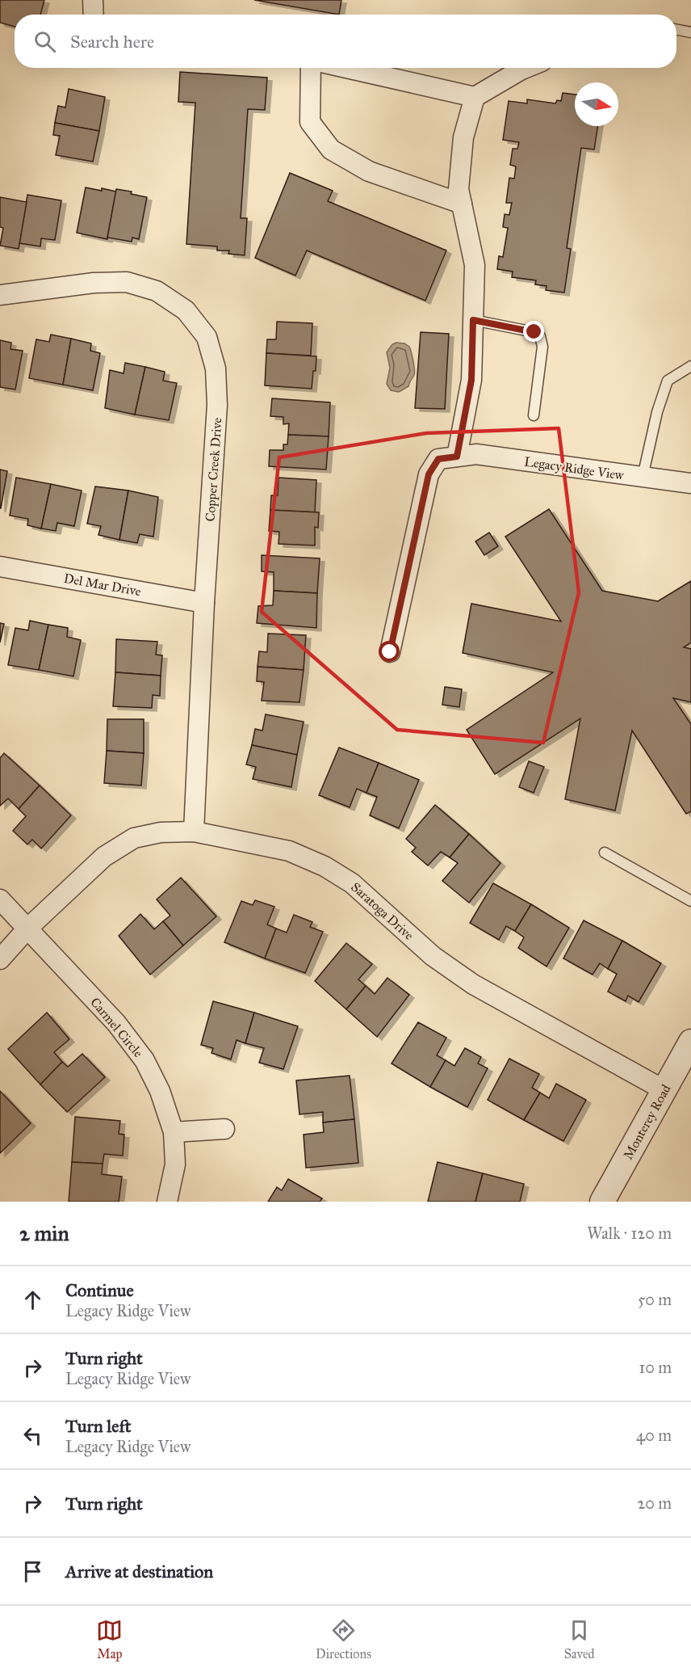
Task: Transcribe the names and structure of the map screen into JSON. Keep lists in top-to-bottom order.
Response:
{
  "streets": {
    "street": [
      "Legacy Ridge View",
      "Copper Creek Drive",
      "Del Mar Drive",
      "Saratoga Drive",
      "Carmel Circle",
      "Monterey Road"
    ]
  },
  "crossings": [
    ["Copper Creek Drive", "Del Mar Drive"],
    ["Copper Creek Drive", "Saratoga Drive"],
    ["Saratoga Drive", "Carmel Circle"],
    ["Saratoga Drive", "Monterey Road"]
  ],
  "north": "right",
  "page": {
    "search": "Search here",
    "heading": ["2 min", "Walk · 120 m"],
    "list": [
      ["Continue", "Legacy Ridge View", "50 m"],
      ["Turn right", "Legacy Ridge View", "10 m"],
      ["Turn left", "Legacy Ridge View", "40 m"],
      ["Turn right", "20 m"],
      "Arrive at destination"
    ],
    "nav": ["Map", "Directions", "Saved"]
  }
}
